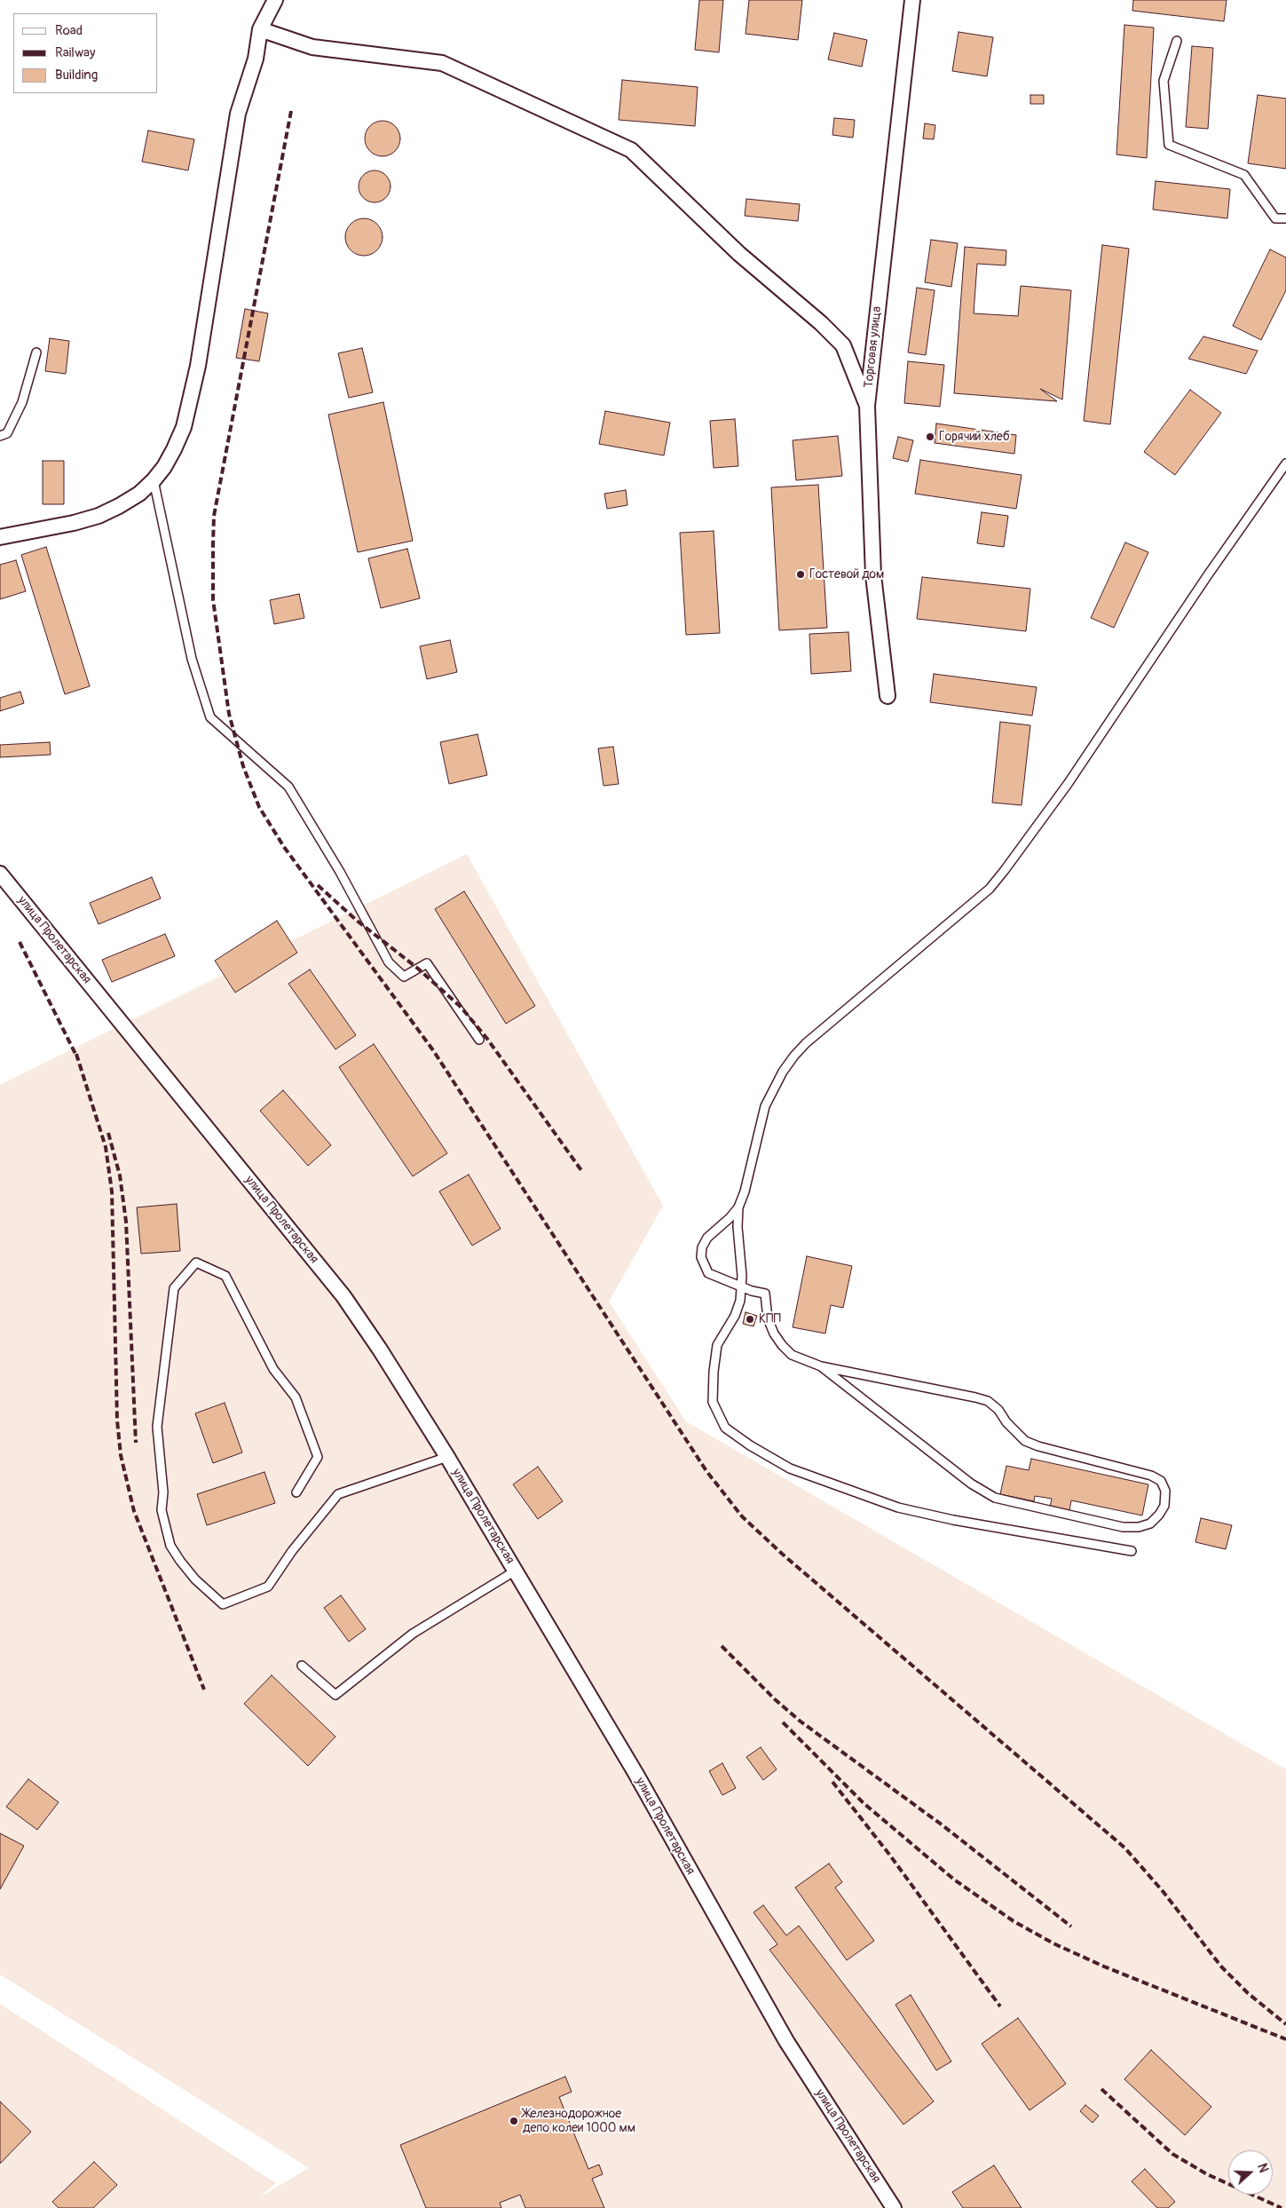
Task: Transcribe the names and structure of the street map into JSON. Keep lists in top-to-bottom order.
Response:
{
  "streets": {
    "street": ["Торговая улица", "улица Пролетарская"]
  },
  "places": [
    "Горячий хлеб",
    "Гостевой дом",
    "КПП",
    "Железнодорожное депо колеи 1000 мм"
  ],
  "legend": ["Road", "Railway", "Building"],
  "north": "right"
}
